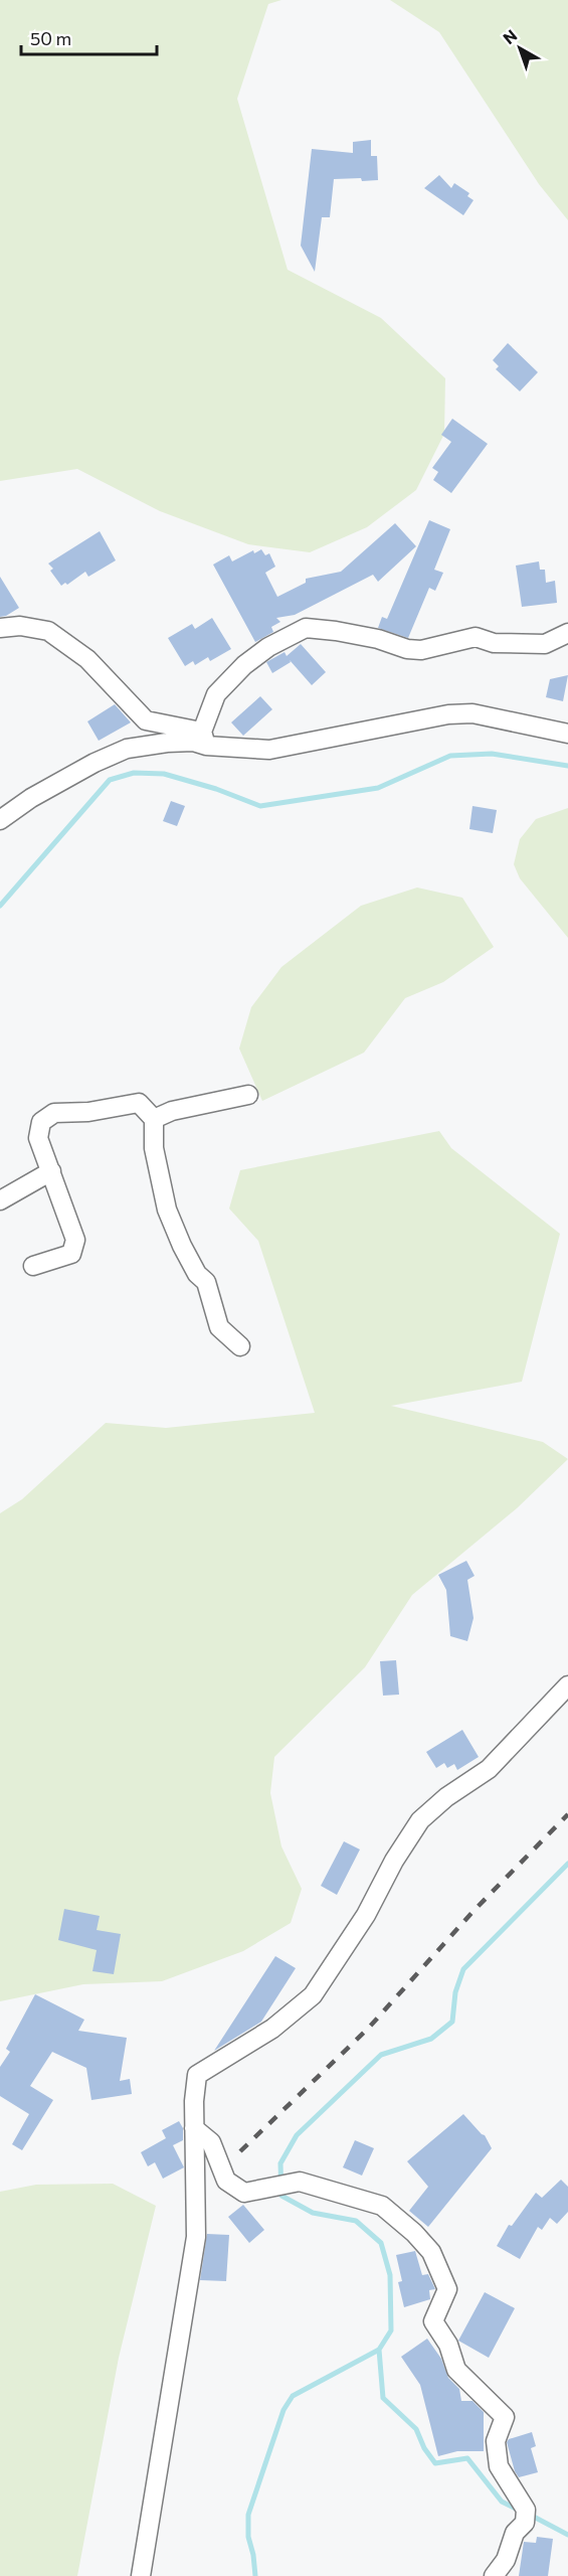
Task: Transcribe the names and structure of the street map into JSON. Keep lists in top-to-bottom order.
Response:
{
  "scale_bar": "50 m",
  "north": "top left"
}
